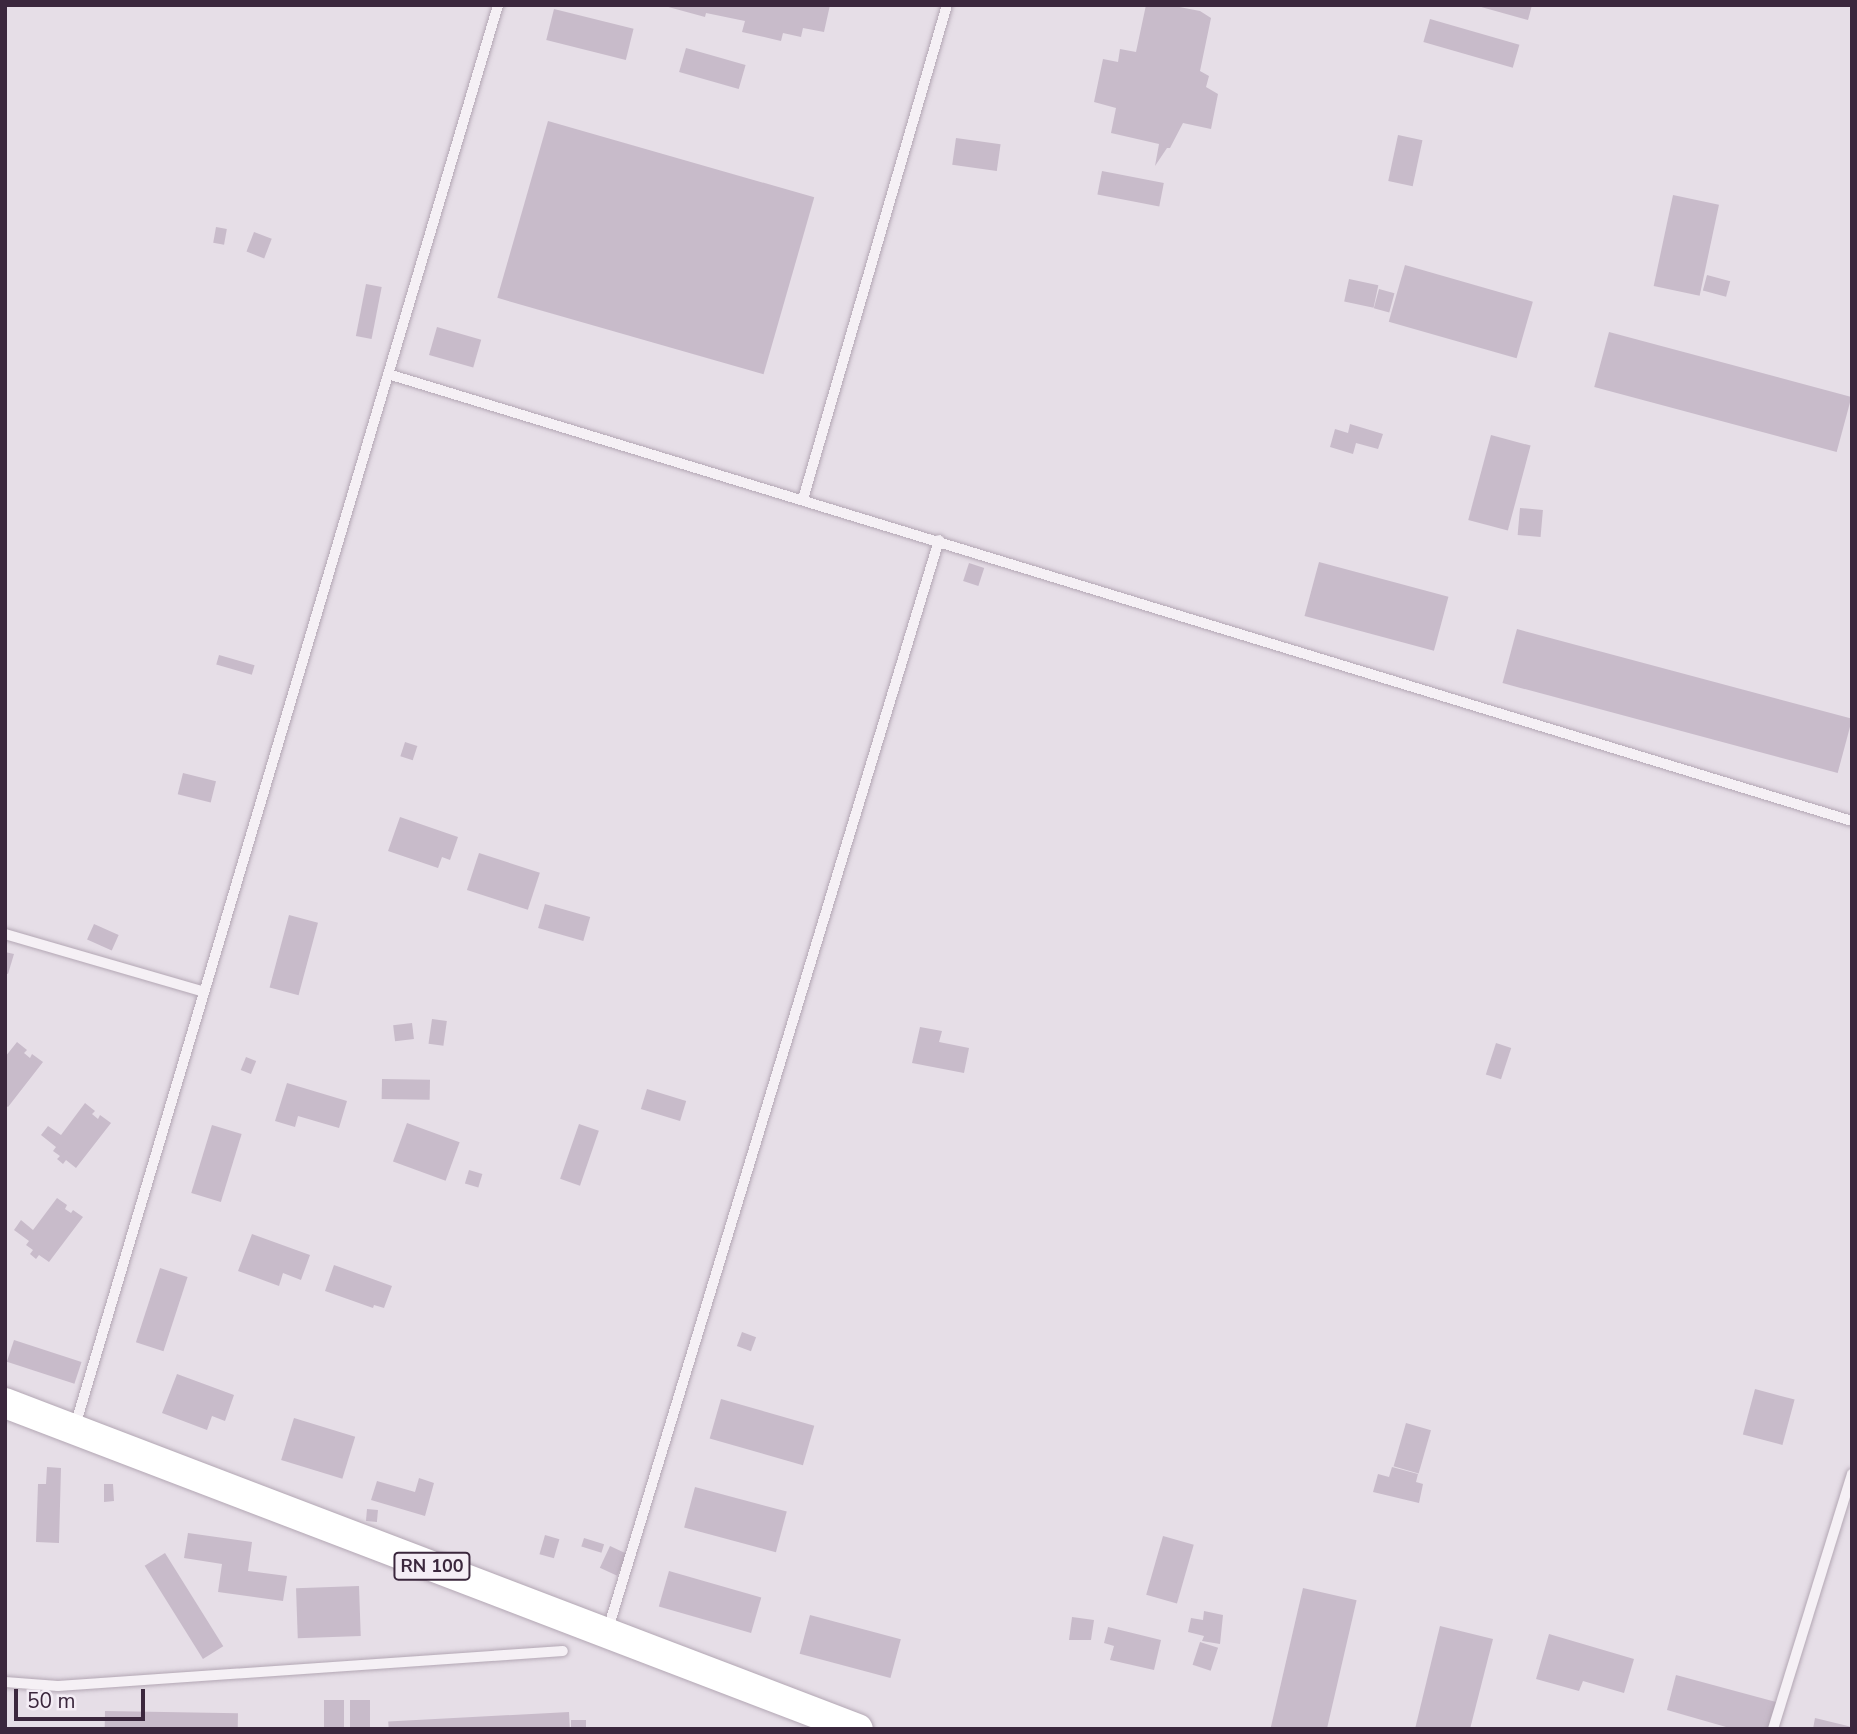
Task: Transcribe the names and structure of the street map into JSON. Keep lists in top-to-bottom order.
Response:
{
  "streets": {
    "main road": ["RN 100"]
  },
  "scale_bar": "50 m"
}
